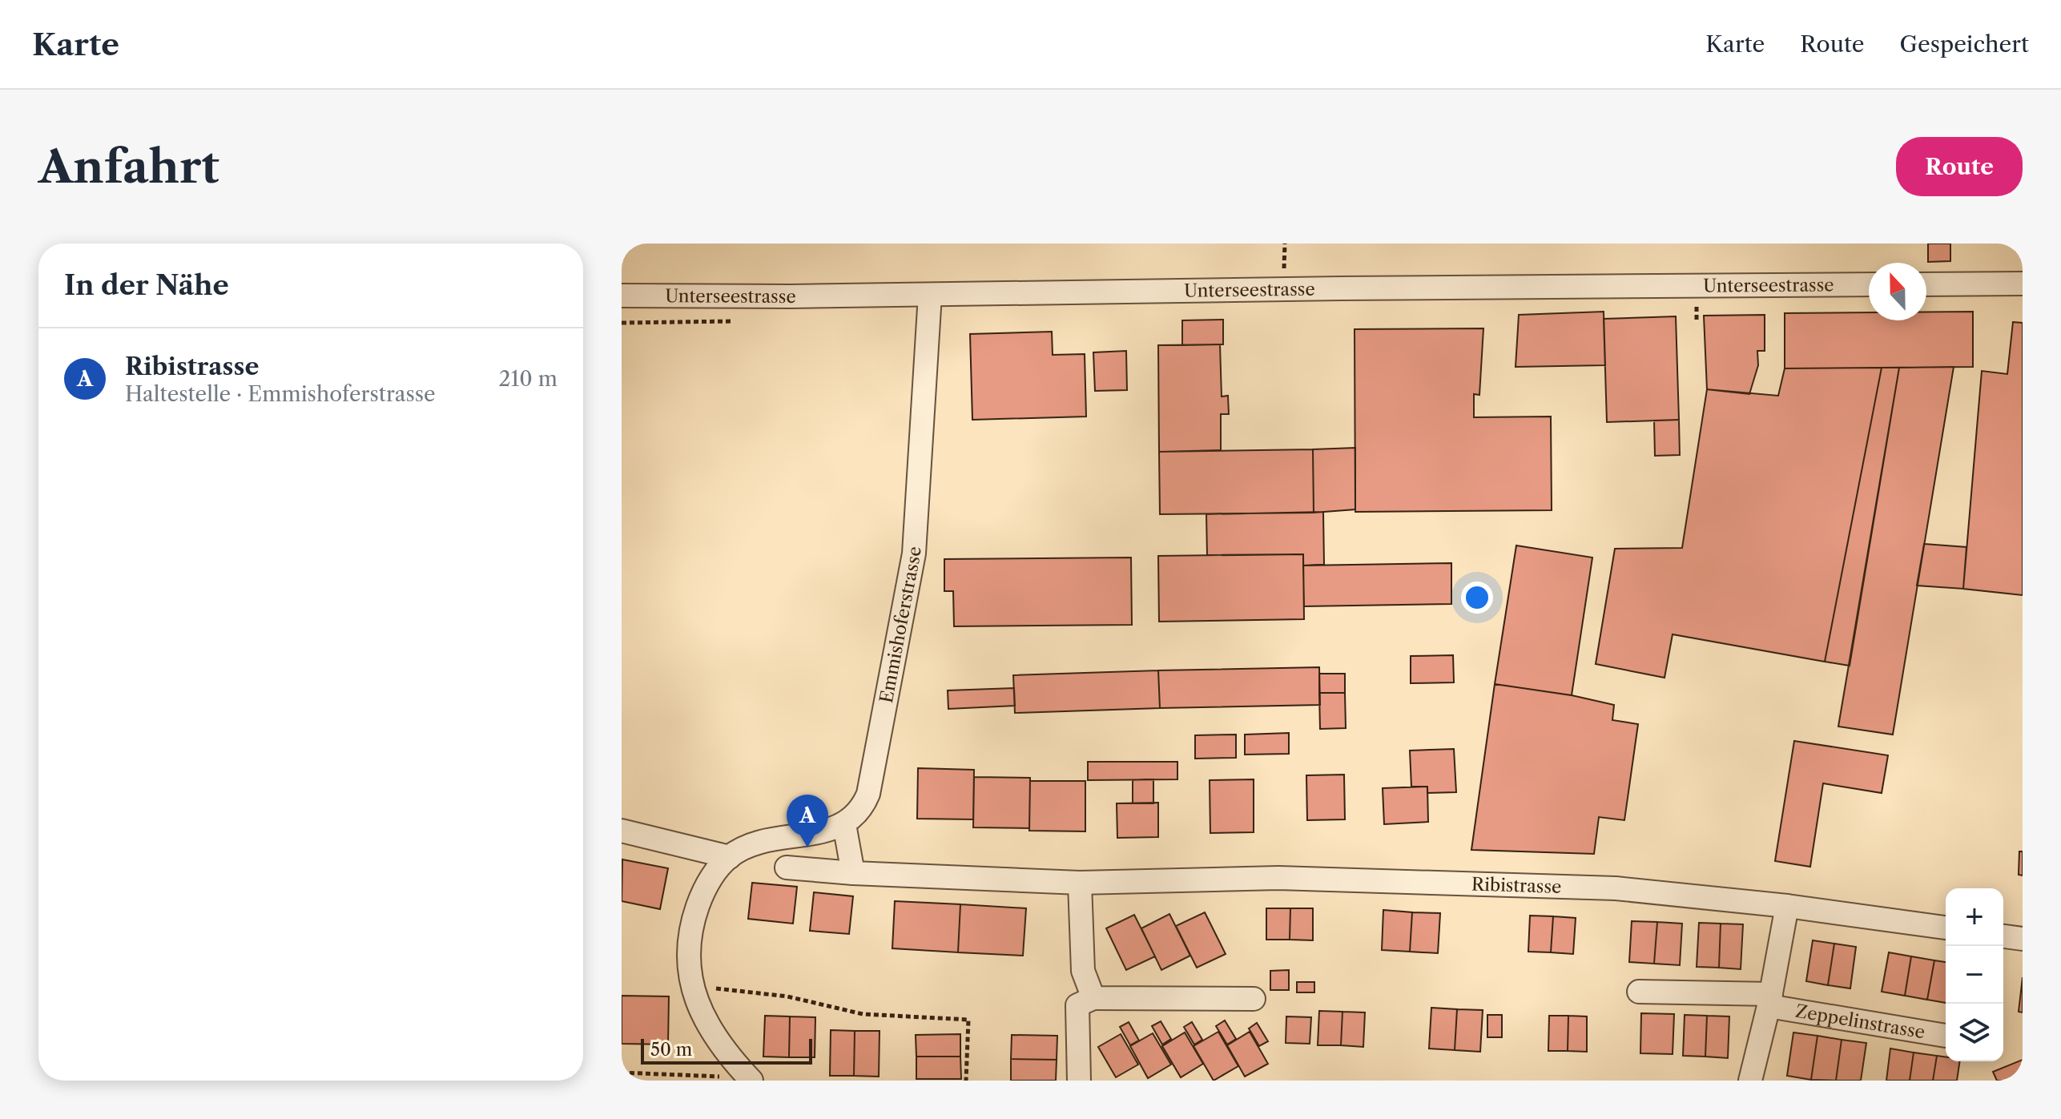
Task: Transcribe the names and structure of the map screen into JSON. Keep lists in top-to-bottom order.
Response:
{
  "streets": {
    "street": [
      "Unterseestrasse",
      "Emmishoferstrasse",
      "Ribistrasse",
      "Zeppelinstrasse"
    ]
  },
  "crossings": [
    ["Unterseestrasse", "Emmishoferstrasse"],
    ["Ribistrasse", "Zeppelinstrasse"]
  ],
  "scale_bar": "50 m",
  "north": "top",
  "page": {
    "header": "Karte",
    "nav": ["Karte", "Route", "Gespeichert"],
    "buttons": "Route",
    "title": "Anfahrt",
    "heading": "In der Nähe",
    "list": [
      {
        "mark": "A",
        "name": "Ribistrasse",
        "note": "Haltestelle · Emmishoferstrasse",
        "value": "210 m"
      }
    ],
    "pins": "A",
    "map_buttons": ["+", "−"],
    "scale": "50 m"
  }
}
